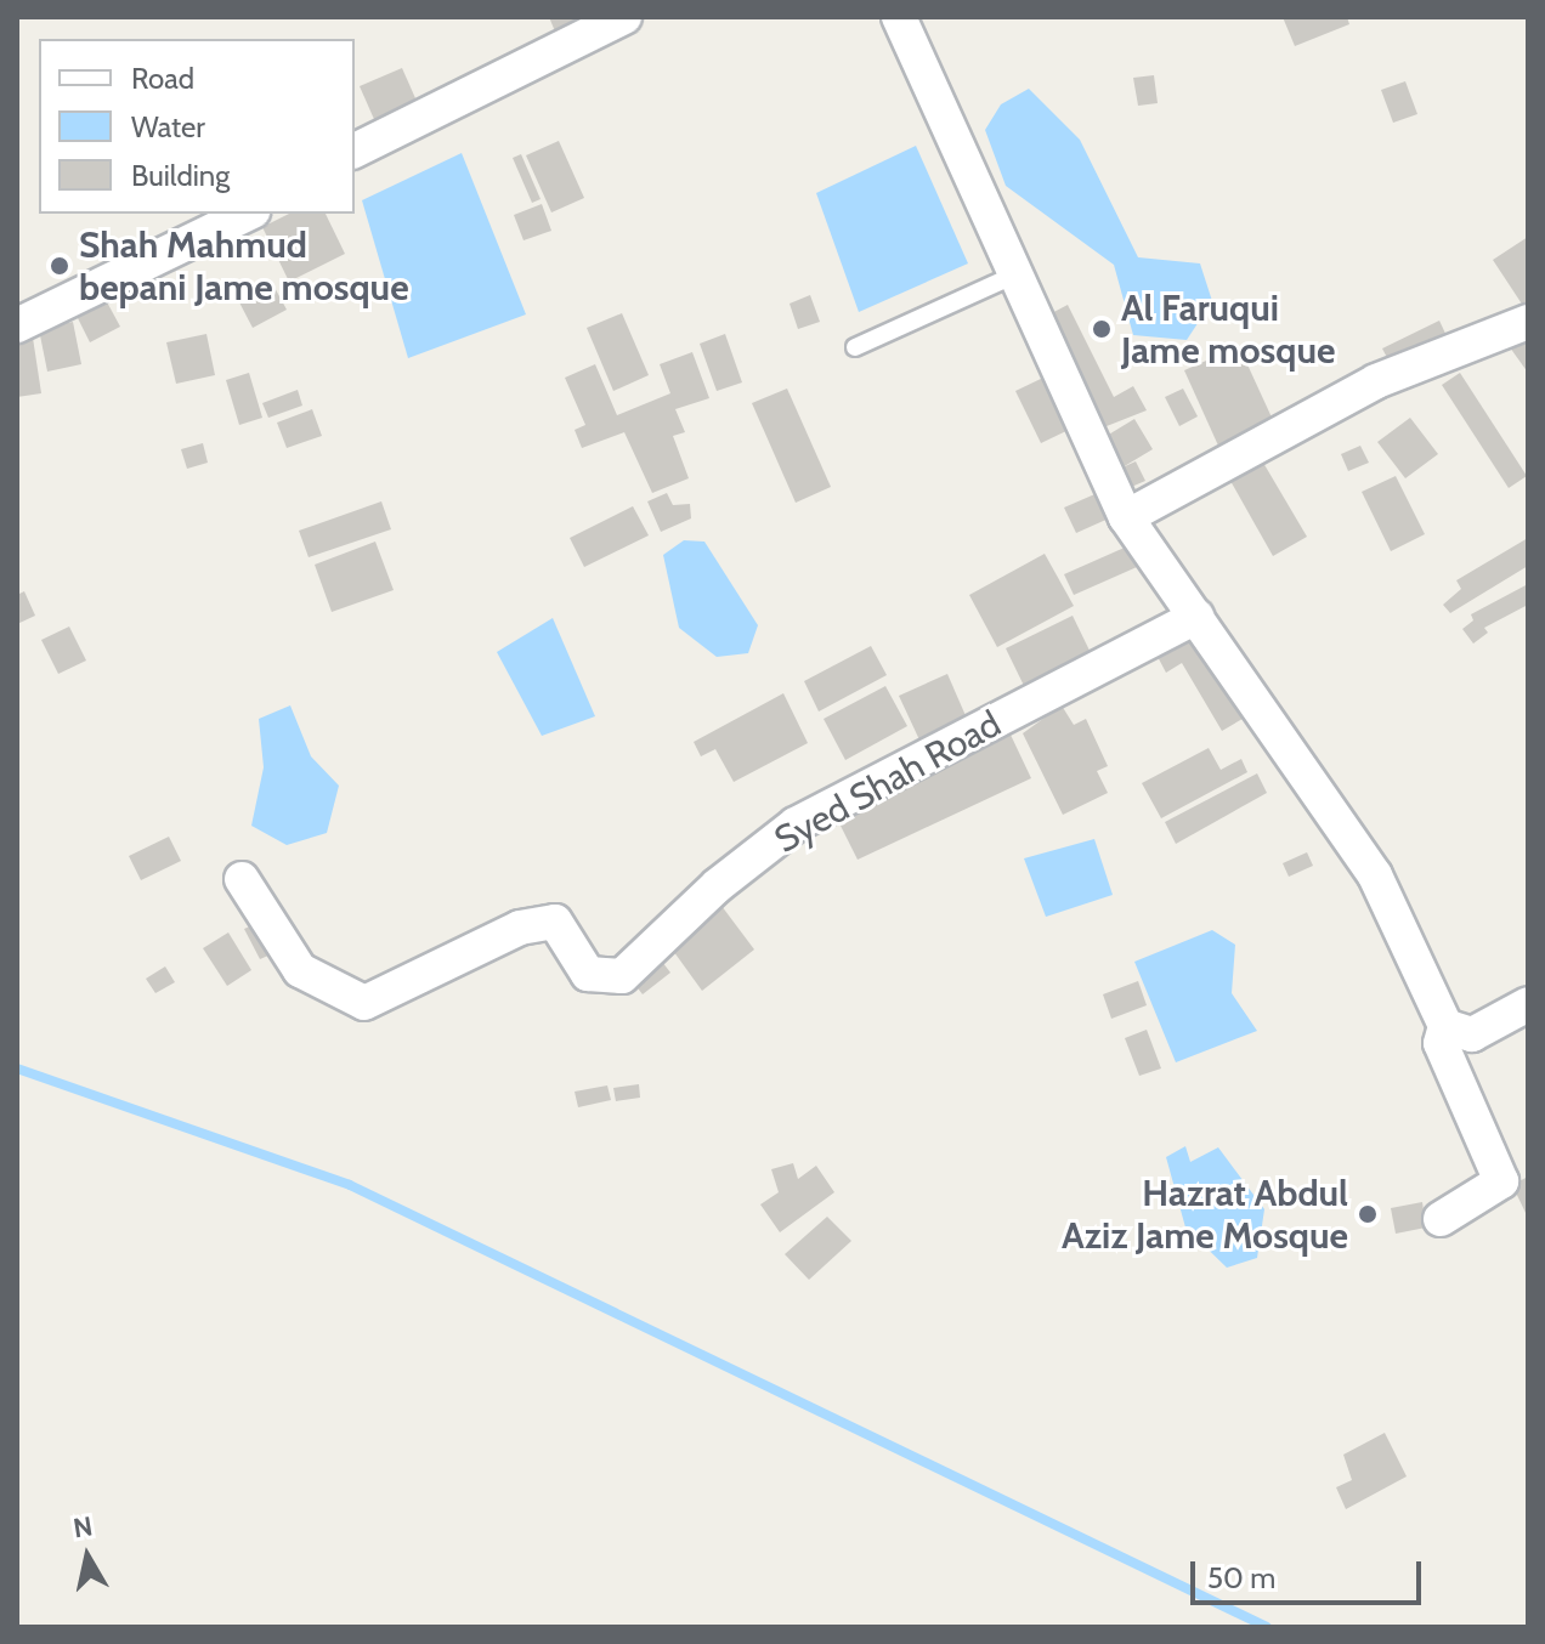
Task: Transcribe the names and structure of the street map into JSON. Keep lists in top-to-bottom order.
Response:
{
  "streets": {
    "street": ["Syed Shah Road"]
  },
  "places": ["Shah Mahmud bepani Jame mosque", "Al Faruqui Jame mosque", "Hazrat Abdul Aziz Jame Mosque"],
  "legend": ["Road", "Water", "Building"],
  "scale_bar": "50 m",
  "north": "top"
}
